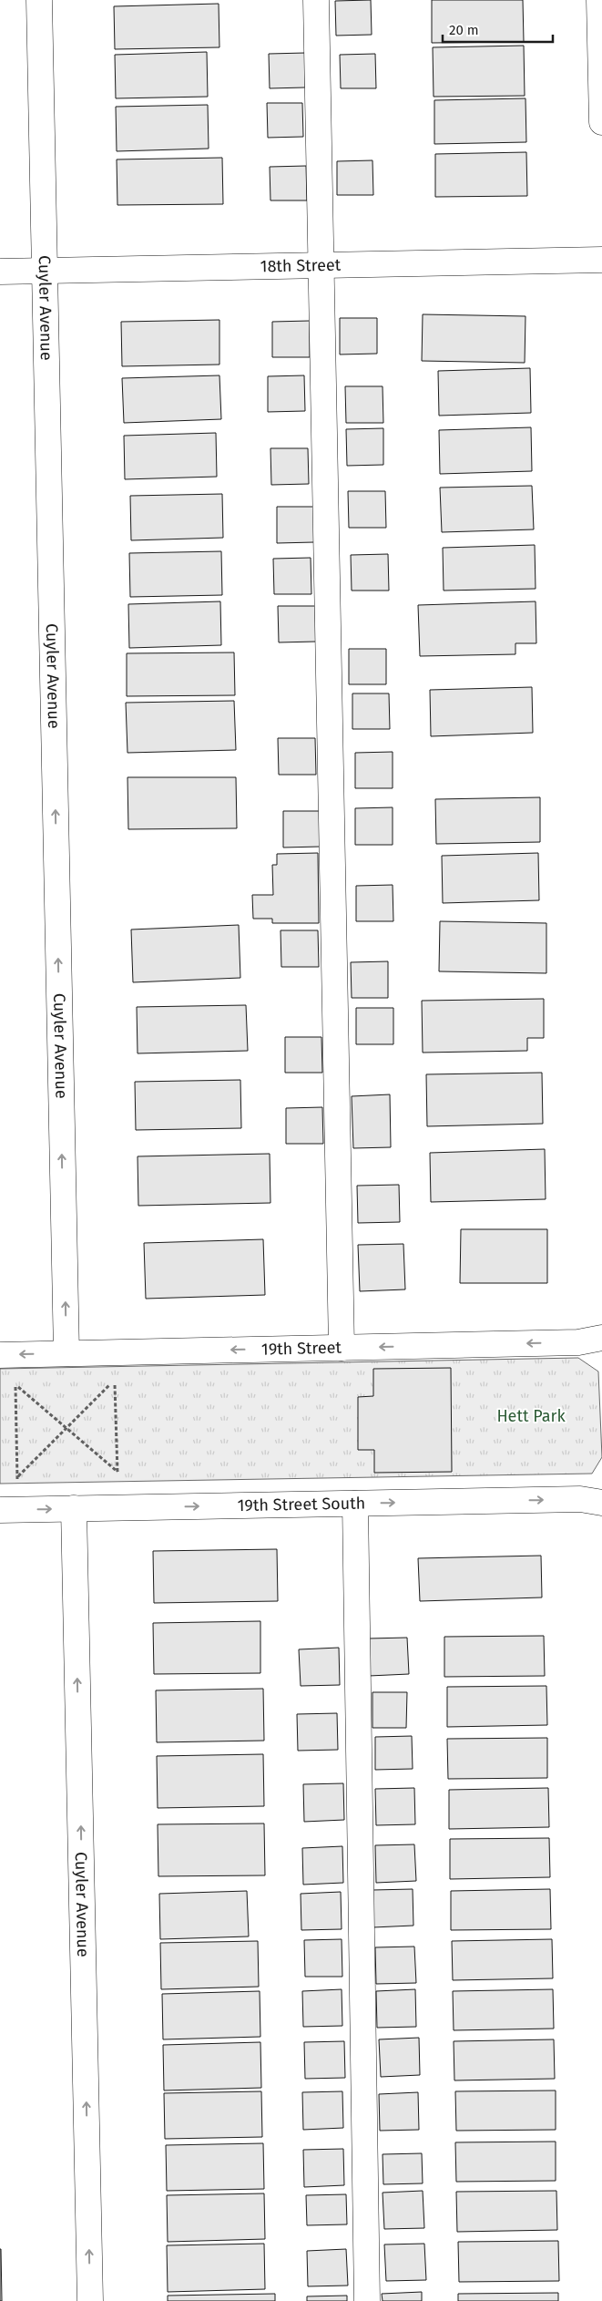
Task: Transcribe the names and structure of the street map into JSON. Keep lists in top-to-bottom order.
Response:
{
  "streets": {
    "street": [
      "18th Street",
      "Cuyler Avenue",
      "19th Street",
      "19th Street South"
    ]
  },
  "crossings": [
    ["18th Street", "Cuyler Avenue"],
    ["Cuyler Avenue", "19th Street"],
    ["Cuyler Avenue", "19th Street South"]
  ],
  "one_way": ["Cuyler Avenue", "19th Street", "19th Street South"],
  "parks": ["Hett Park"],
  "scale_bar": "20 m"
}
